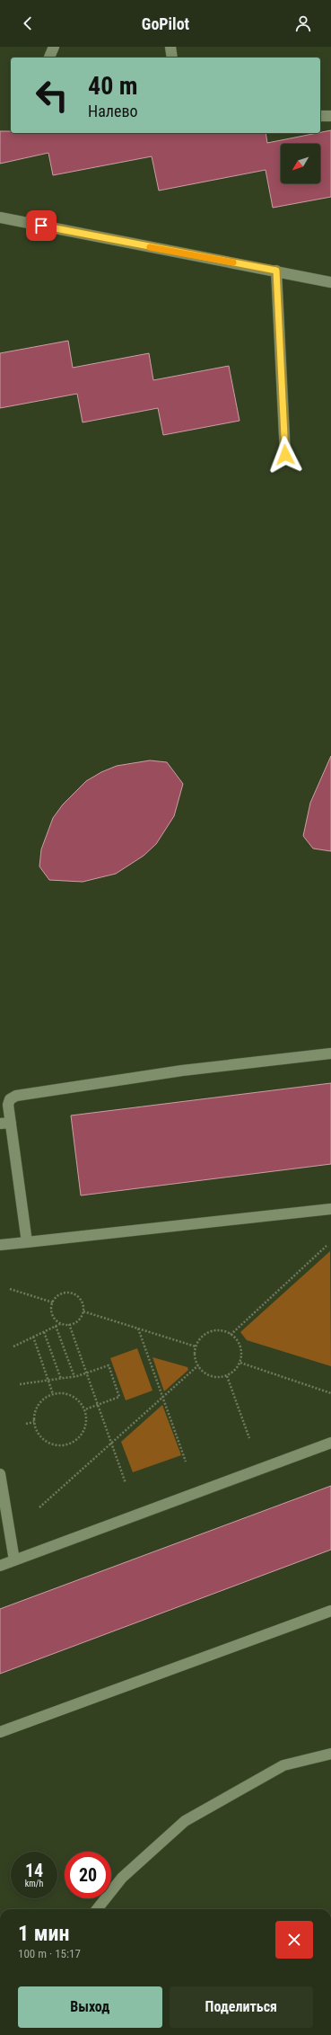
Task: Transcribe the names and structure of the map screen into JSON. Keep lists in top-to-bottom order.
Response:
{
  "north": "bottom left",
  "page": {
    "header": "GoPilot",
    "turn": ["40 m", "Налево"],
    "speed": "14 km/h",
    "limit": "20",
    "heading": ["1 мин", "100 m · 15:17"],
    "buttons": ["Выход", "Поделиться"]
  }
}
